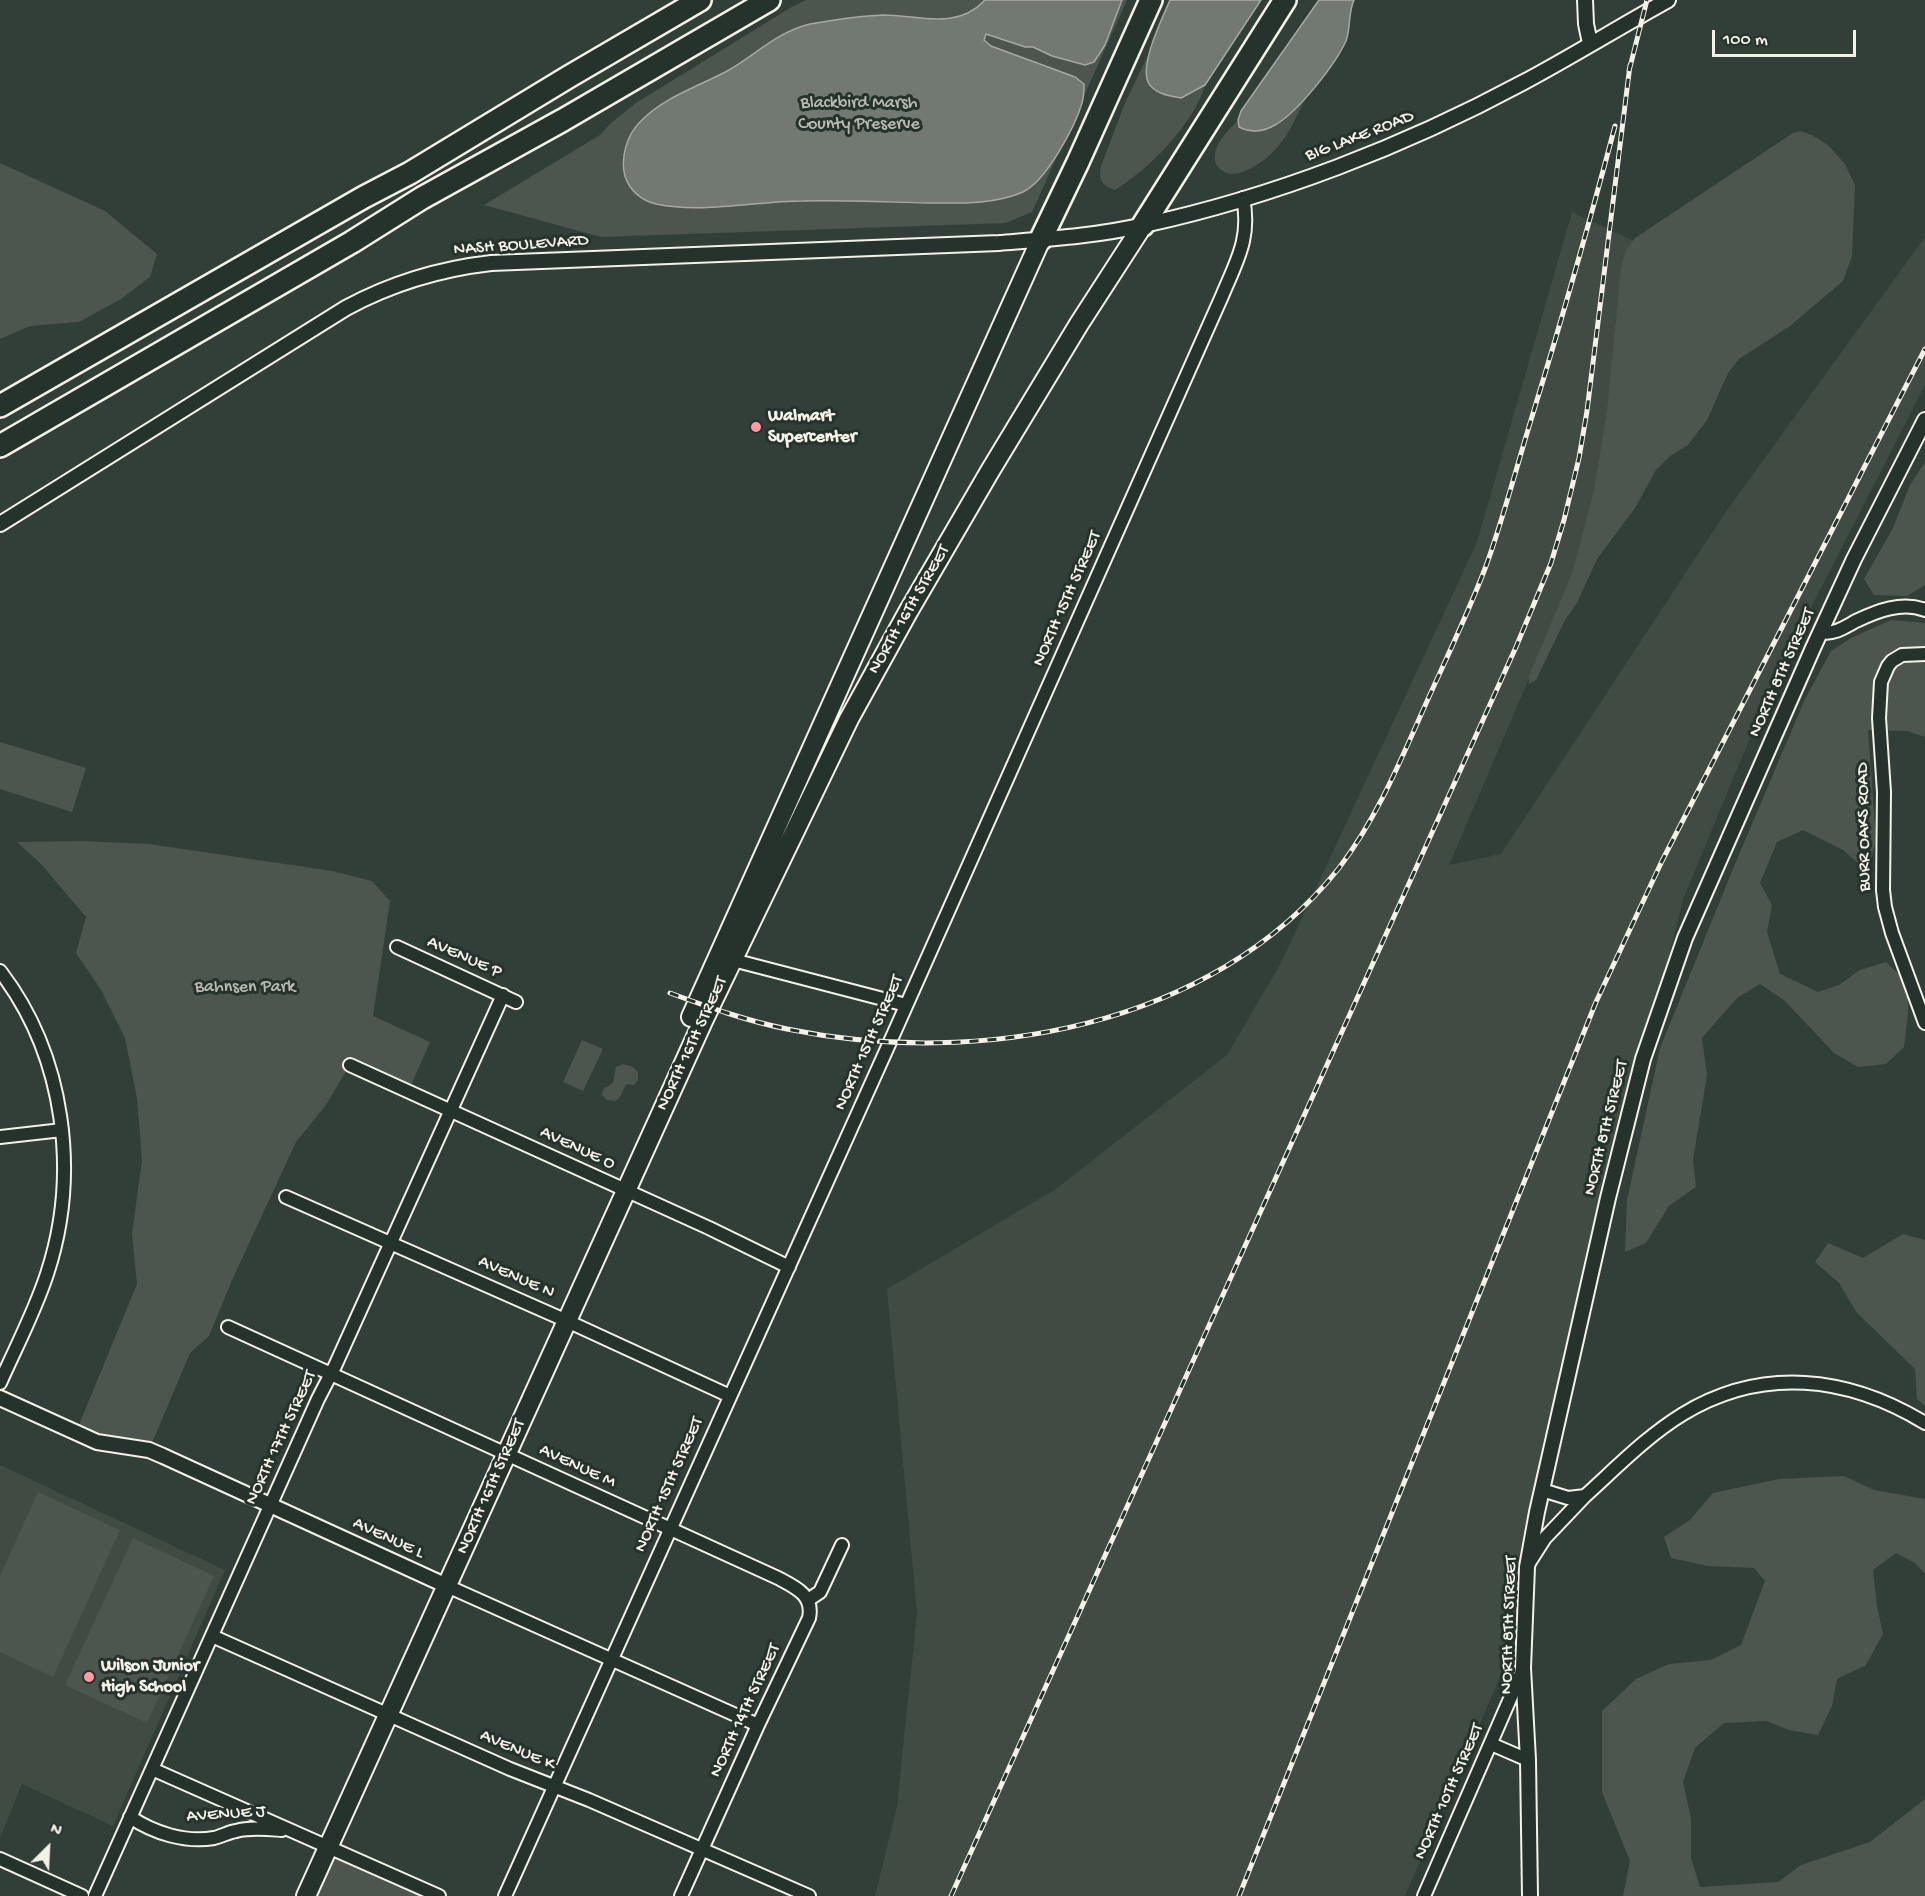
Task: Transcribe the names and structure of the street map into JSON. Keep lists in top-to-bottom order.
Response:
{
  "streets": {
    "main road": ["NORTH 16TH STREET"],
    "street": [
      "BIG LAKE ROAD",
      "NASH BOULEVARD",
      "NORTH 15TH STREET",
      "NORTH 8TH STREET",
      "BURR OAKS ROAD",
      "AVENUE P",
      "AVENUE O",
      "AVENUE N",
      "NORTH 17TH STREET",
      "AVENUE M",
      "AVENUE L",
      "NORTH 14TH STREET",
      "AVENUE K",
      "NORTH 10TH STREET",
      "AVENUE J"
    ]
  },
  "crossings": [
    ["BIG LAKE ROAD", "NASH BOULEVARD"],
    ["BIG LAKE ROAD", "NORTH 15TH STREET"],
    ["BIG LAKE ROAD", "NORTH 16TH STREET"],
    ["NASH BOULEVARD", "NORTH 16TH STREET"],
    ["NORTH 15TH STREET", "AVENUE O"],
    ["NORTH 15TH STREET", "AVENUE N"],
    ["NORTH 15TH STREET", "AVENUE M"],
    ["NORTH 15TH STREET", "AVENUE L"],
    ["NORTH 15TH STREET", "AVENUE K"],
    ["NORTH 16TH STREET", "AVENUE O"],
    ["NORTH 16TH STREET", "AVENUE N"],
    ["NORTH 16TH STREET", "AVENUE M"],
    ["NORTH 16TH STREET", "AVENUE L"],
    ["NORTH 16TH STREET", "AVENUE K"],
    ["NORTH 16TH STREET", "AVENUE J"],
    ["NORTH 8TH STREET", "NORTH 10TH STREET"],
    ["AVENUE P", "NORTH 17TH STREET"],
    ["AVENUE O", "NORTH 17TH STREET"],
    ["AVENUE N", "NORTH 17TH STREET"],
    ["NORTH 17TH STREET", "AVENUE M"],
    ["NORTH 17TH STREET", "AVENUE L"],
    ["NORTH 17TH STREET", "AVENUE K"],
    ["NORTH 17TH STREET", "AVENUE J"],
    ["AVENUE M", "NORTH 14TH STREET"],
    ["AVENUE L", "NORTH 14TH STREET"],
    ["NORTH 14TH STREET", "AVENUE K"]
  ],
  "parks": ["Blackbird Marsh County Preserve", "Bahnsen Park"],
  "places": ["Walmart Supercenter", "Wilson Junior High School"],
  "scale_bar": "100 m",
  "north": "top right"
}
